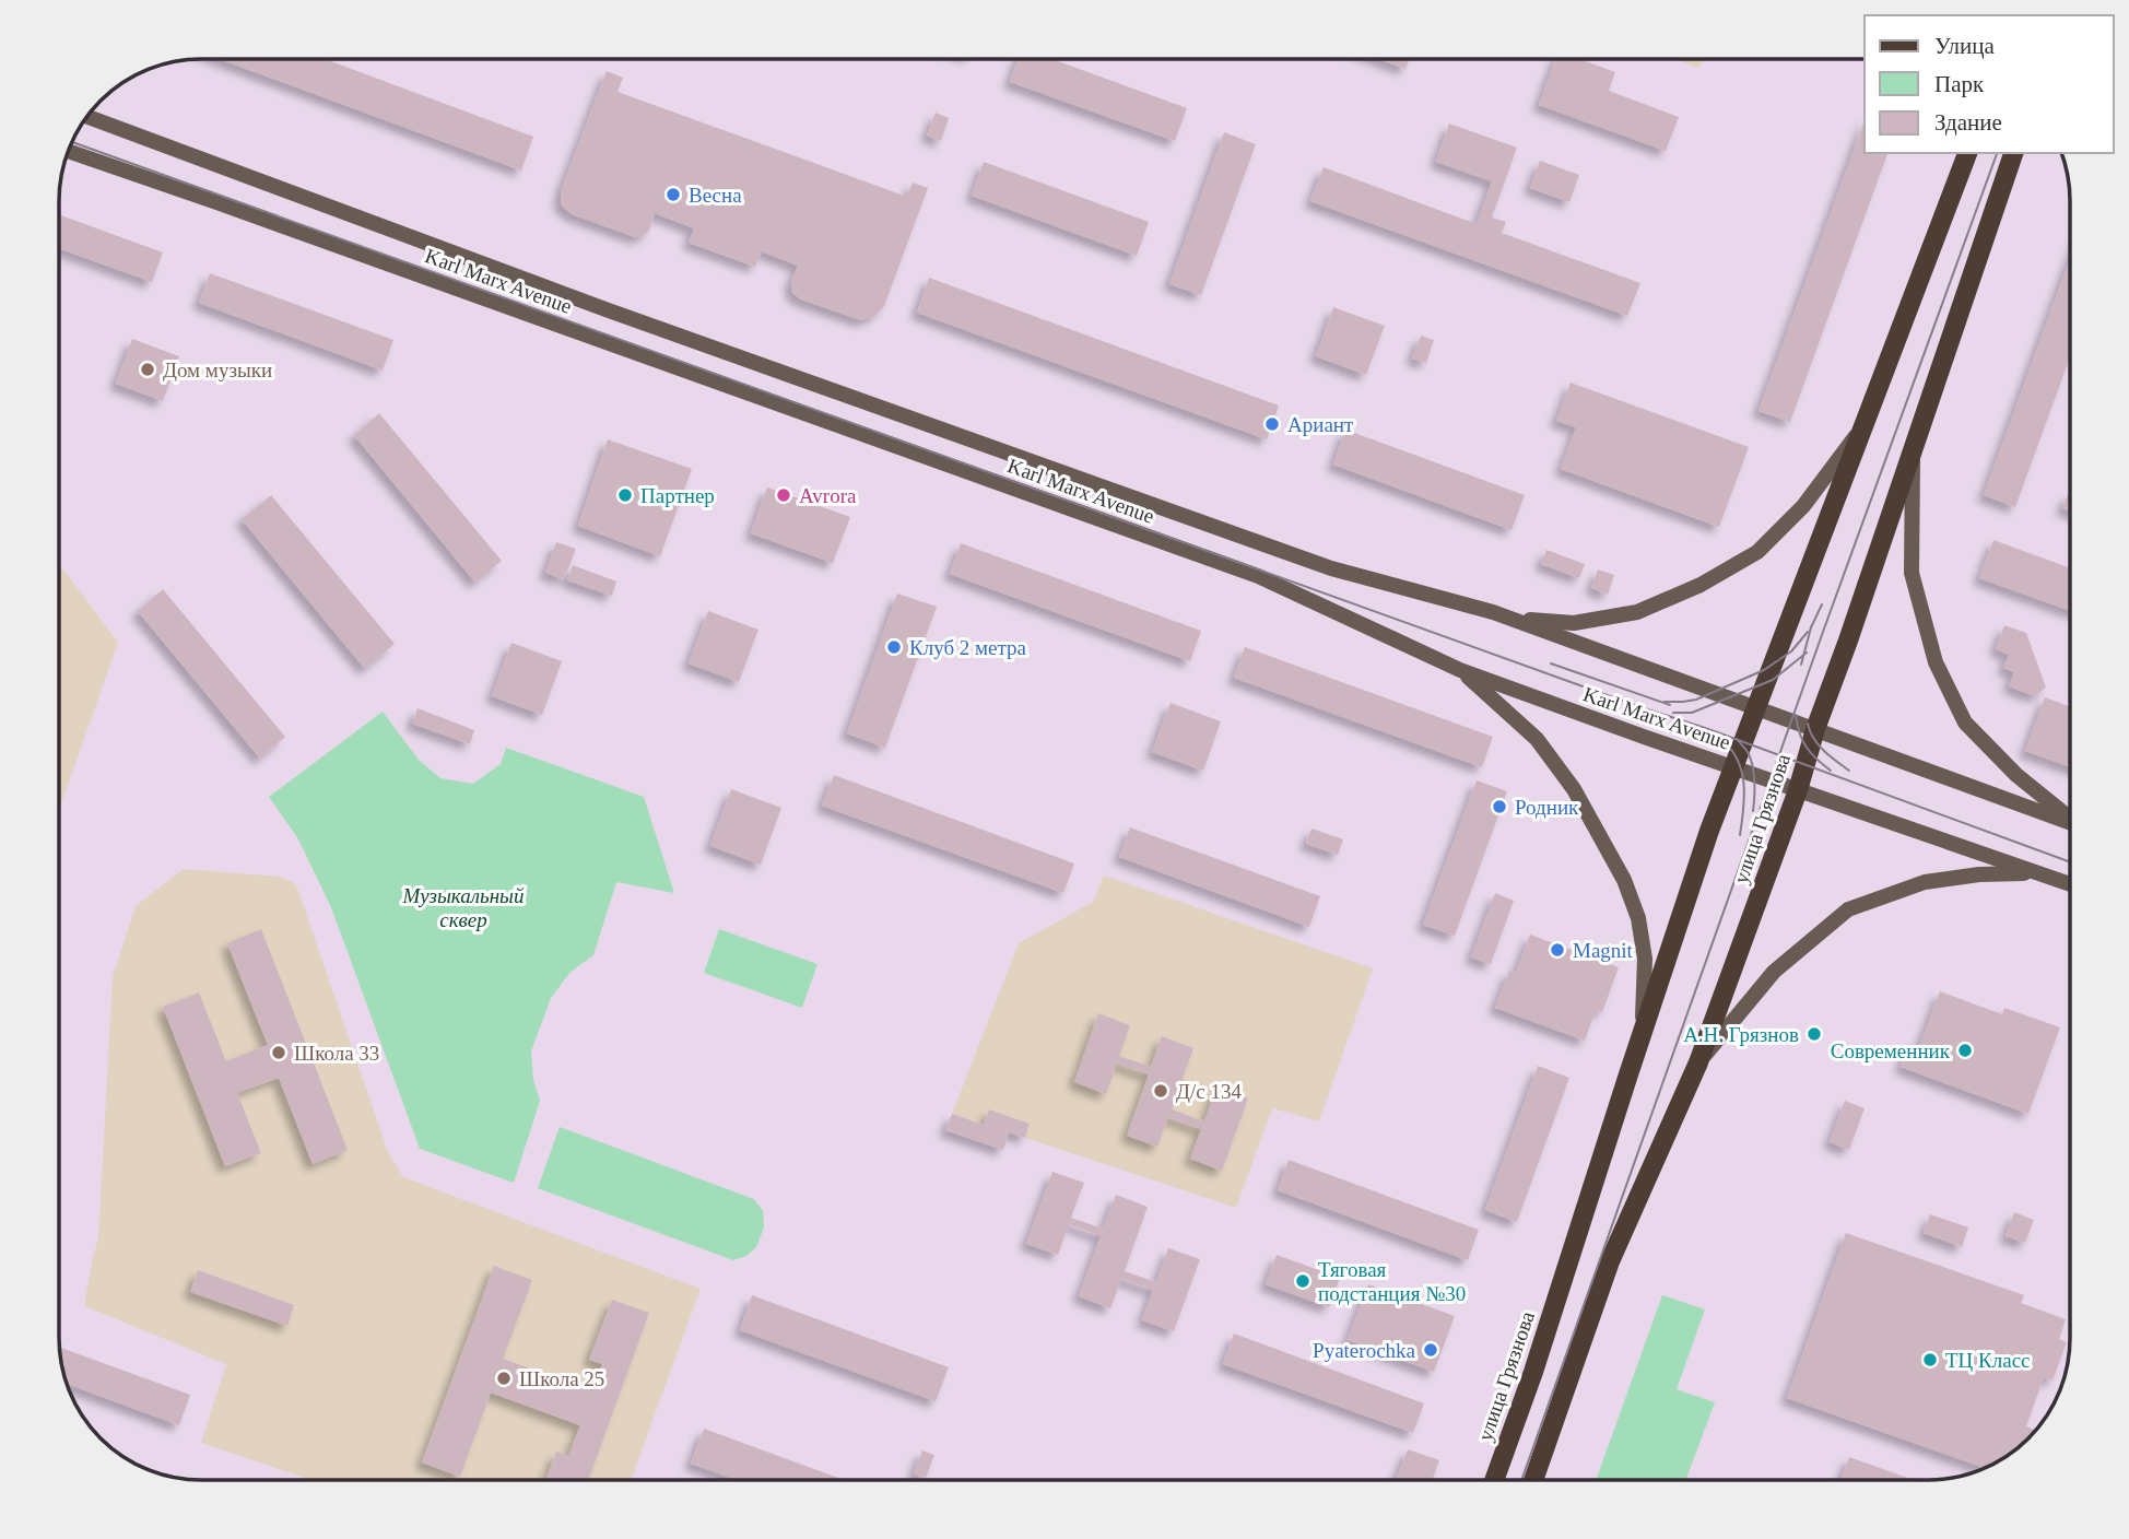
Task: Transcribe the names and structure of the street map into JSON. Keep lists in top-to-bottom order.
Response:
{
  "streets": {
    "main road": ["Karl Marx Avenue", "улица Грязнова"]
  },
  "crossings": [
    ["Karl Marx Avenue", "улица Грязнова"]
  ],
  "parks": ["Музыкальный сквер"],
  "places": [
    "Весна",
    "Дом музыки",
    "Ариант",
    "Партнер",
    "Avrora",
    "Клуб 2 метра",
    "Родник",
    "Magnit",
    "А.Н. Грязнов",
    "Современник",
    "Школа 33",
    "Д/с 134",
    "Тяговая подстанция №30",
    "Pyaterochka",
    "ТЦ Класс",
    "Школа 25"
  ],
  "legend": ["Улица", "Парк", "Здание"]
}
